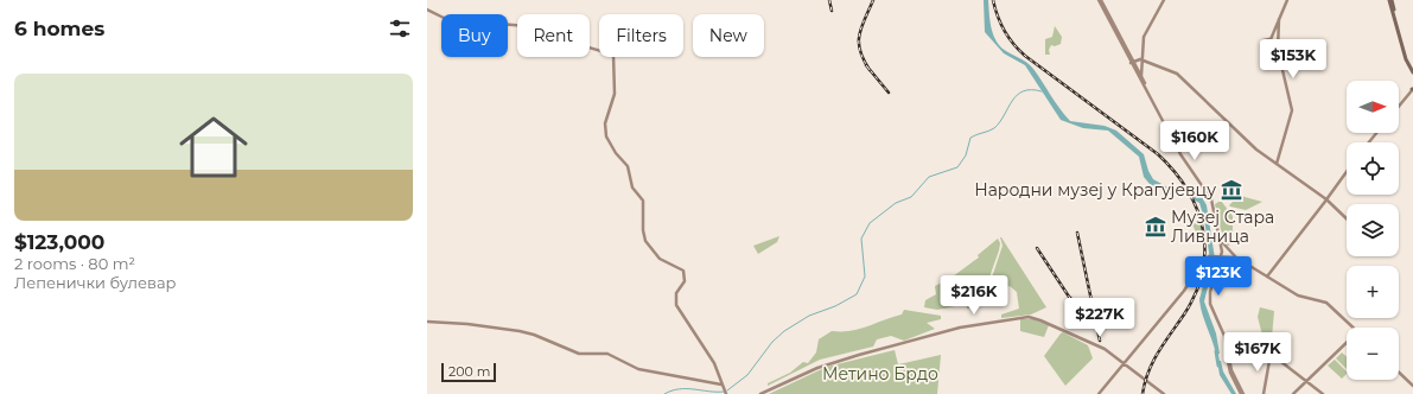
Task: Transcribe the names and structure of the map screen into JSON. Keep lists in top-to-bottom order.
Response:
{
  "parks": ["Метино Брдо"],
  "places": {
    "museum": ["Народни музеј у Крагујевцу", "Музеј Стара Ливница"]
  },
  "scale_bar": "200 m",
  "north": "right",
  "page": {
    "heading": "6 homes",
    "chip": [
      "Buy",
      "Rent",
      "Filters",
      "New"
    ],
    "price": [
      "$153K",
      "$160K",
      "$123K",
      "$216K",
      "$227K",
      "$167K"
    ],
    "list": [
      {
        "name": "$123,000",
        "note": "2 rooms · 80 m² · Лепенички булевар"
      }
    ],
    "map_buttons": ["+", "−"],
    "scale": "200 m"
  }
}
